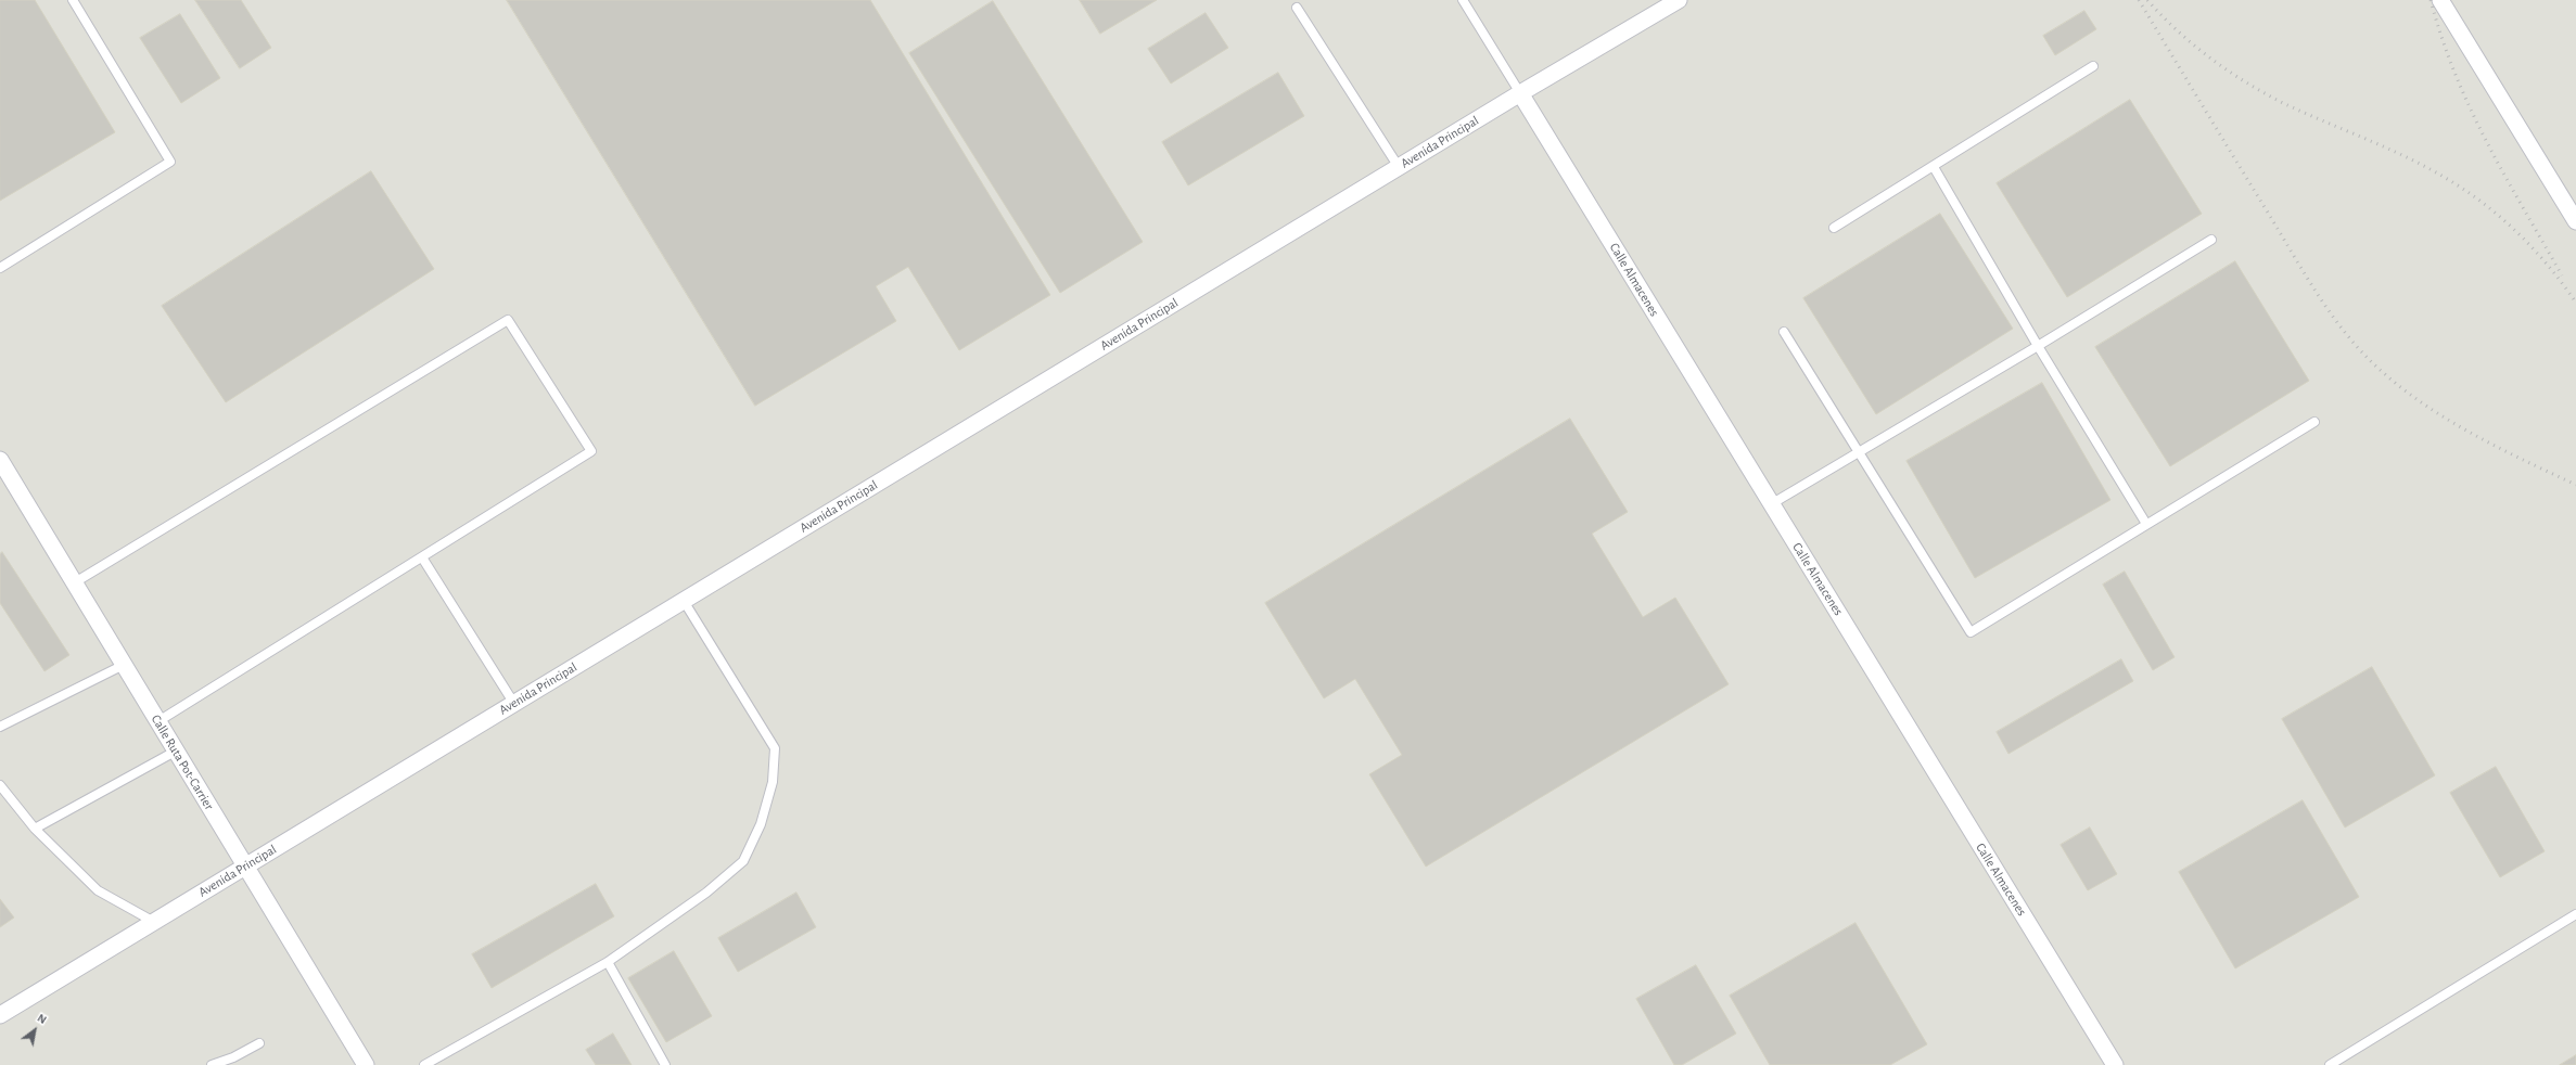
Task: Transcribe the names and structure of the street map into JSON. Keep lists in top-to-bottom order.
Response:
{
  "streets": {
    "street": ["Avenida Principal", "Calle Almacenes", "Calle Ruta Pot-Carrier"]
  },
  "crossings": [
    ["Avenida Principal", "Calle Almacenes"],
    ["Avenida Principal", "Calle Ruta Pot-Carrier"]
  ],
  "north": "top right"
}
